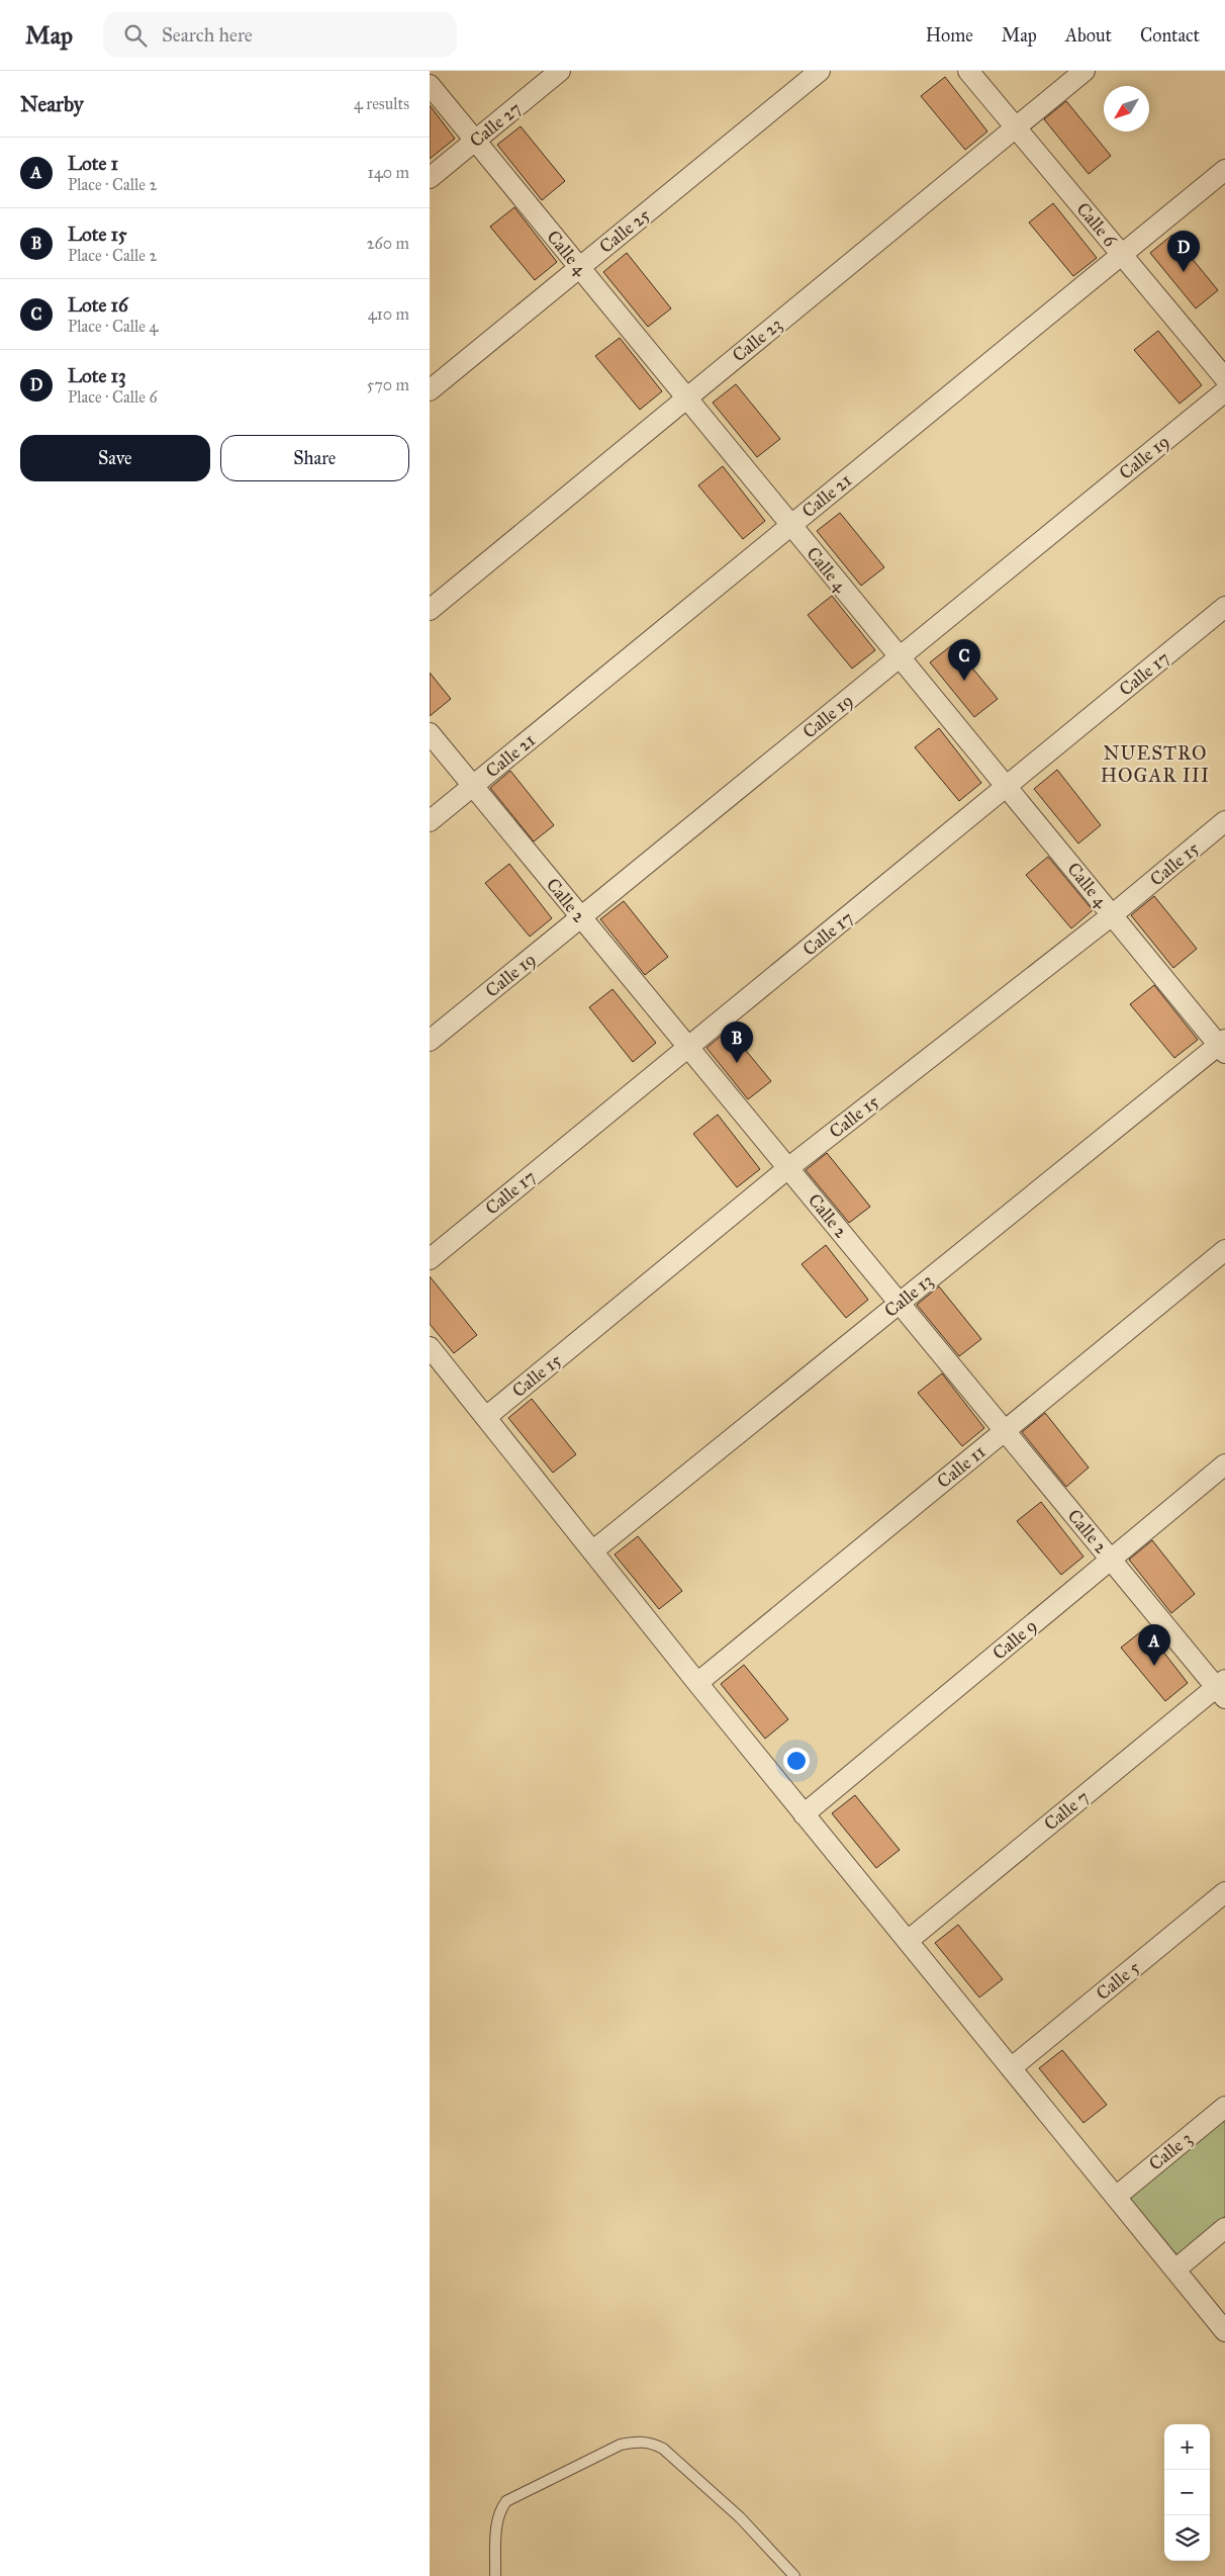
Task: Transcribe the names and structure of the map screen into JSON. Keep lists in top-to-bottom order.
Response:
{
  "streets": {
    "street": [
      "Calle 27",
      "Calle 6",
      "Calle 25",
      "Calle 4",
      "Calle 23",
      "Calle 19",
      "Calle 21",
      "Calle 17",
      "Calle 15",
      "Calle 2",
      "Calle 13",
      "Calle 11",
      "Calle 9",
      "Calle 7",
      "Calle 5",
      "Calle 3"
    ]
  },
  "crossings": [
    ["Calle 27", "Calle 4"],
    ["Calle 6", "Calle 23"],
    ["Calle 6", "Calle 21"],
    ["Calle 25", "Calle 4"],
    ["Calle 4", "Calle 23"],
    ["Calle 4", "Calle 19"],
    ["Calle 4", "Calle 21"],
    ["Calle 4", "Calle 17"],
    ["Calle 4", "Calle 15"],
    ["Calle 4", "Calle 13"],
    ["Calle 19", "Calle 2"],
    ["Calle 21", "Calle 2"],
    ["Calle 17", "Calle 2"],
    ["Calle 15", "Calle 2"],
    ["Calle 2", "Calle 13"],
    ["Calle 2", "Calle 11"],
    ["Calle 2", "Calle 9"],
    ["Calle 2", "Calle 7"]
  ],
  "districts": ["NUESTRO HOGAR III"],
  "north": "bottom left",
  "page": {
    "header": "Map",
    "search": "Search here",
    "nav": [
      "Home",
      "Map",
      "About",
      "Contact"
    ],
    "heading": ["Nearby", "4 results"],
    "list": [
      {
        "mark": "A",
        "name": "Lote 1",
        "note": "Place · Calle 2",
        "value": "140 m"
      },
      {
        "mark": "B",
        "name": "Lote 15",
        "note": "Place · Calle 2",
        "value": "260 m"
      },
      {
        "mark": "C",
        "name": "Lote 16",
        "note": "Place · Calle 4",
        "value": "410 m"
      },
      {
        "mark": "D",
        "name": "Lote 13",
        "note": "Place · Calle 6",
        "value": "570 m"
      }
    ],
    "pins": [
      "D",
      "C",
      "B",
      "A"
    ],
    "buttons": ["Save", "Share"],
    "map_buttons": ["+", "−"]
  }
}
